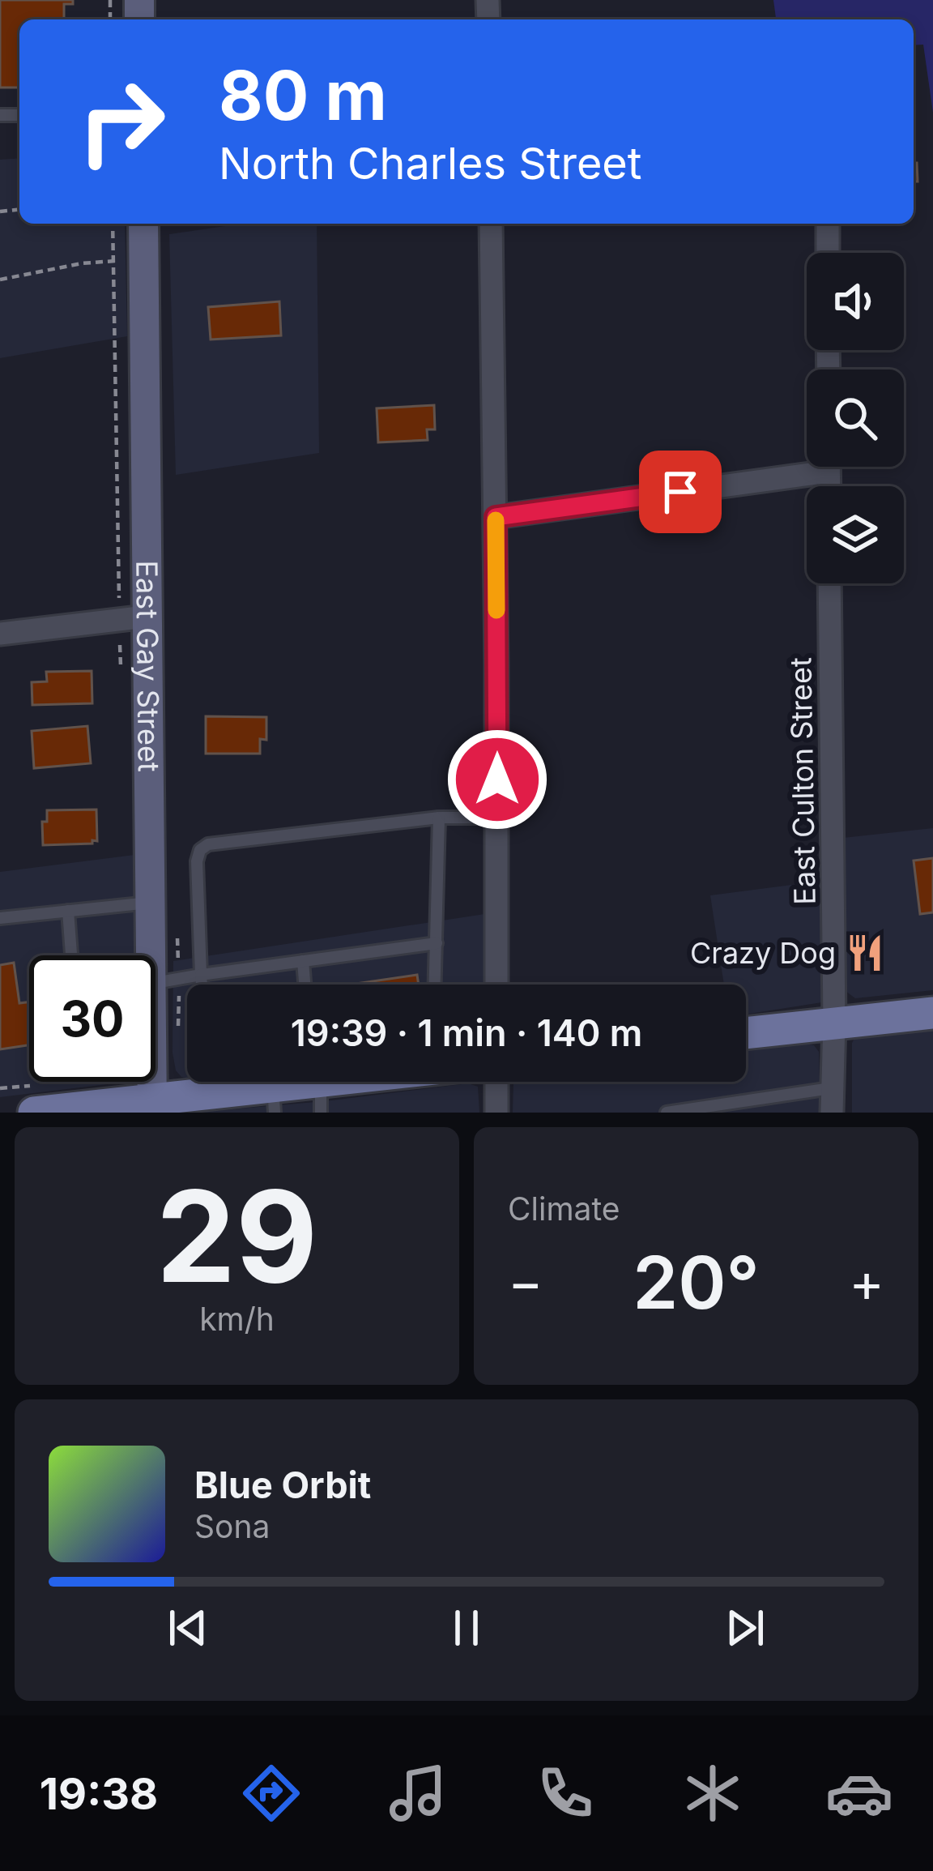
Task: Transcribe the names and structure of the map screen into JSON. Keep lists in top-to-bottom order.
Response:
{
  "streets": {
    "main road": ["East Gay Street"],
    "street": ["East Culton Street"]
  },
  "places": {
    "restaurant": ["Crazy Dog"]
  },
  "page": {
    "turn": ["80 m", "North Charles Street"],
    "limit": "30",
    "trip": "19:39 · 1 min · 140 m",
    "tile": [
      ["29", "km/h"],
      "Climate"
    ],
    "heat": ["−", "20°", "+"],
    "song": ["Blue Orbit", "Sona"],
    "tabs": "19:38"
  }
}
